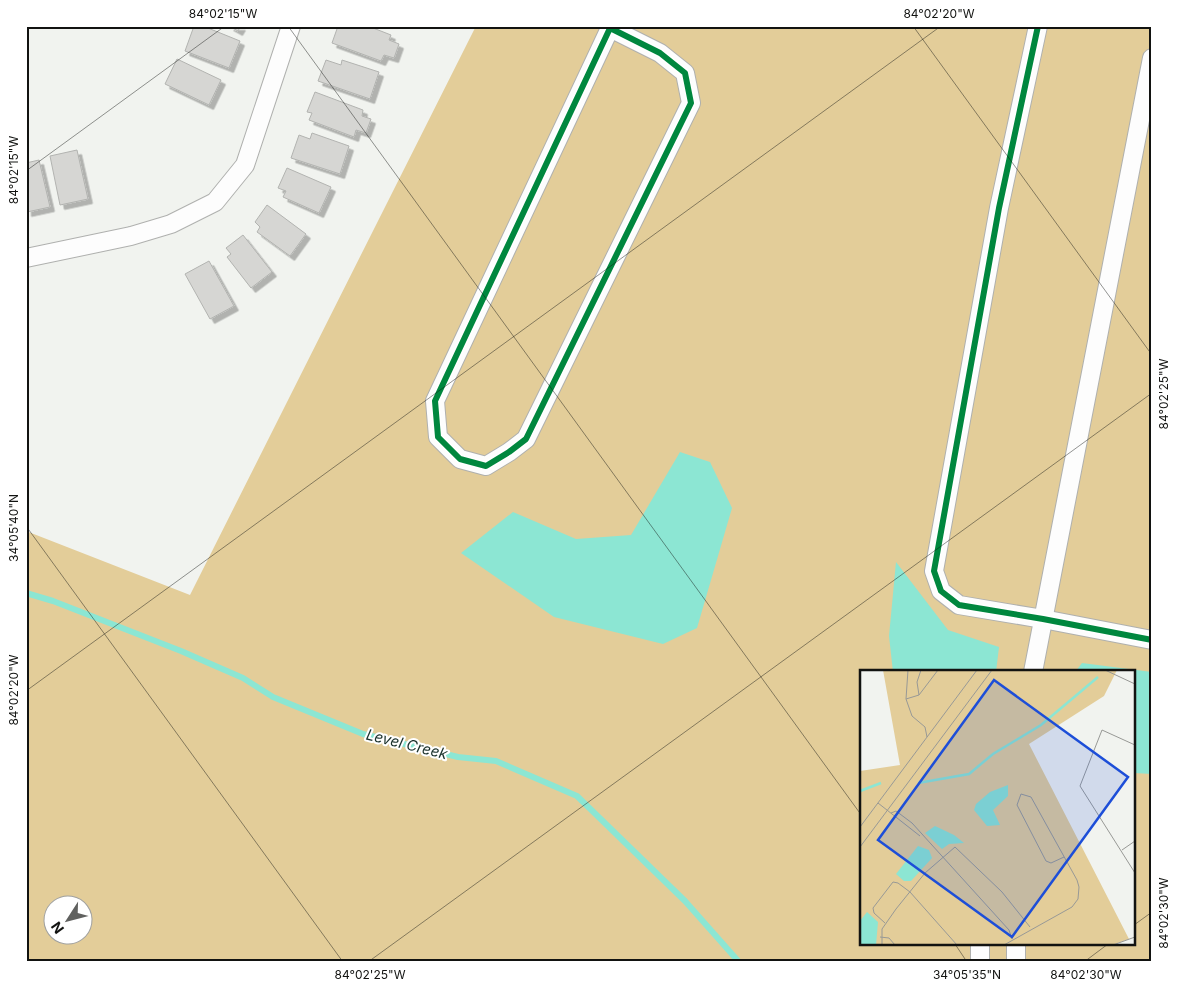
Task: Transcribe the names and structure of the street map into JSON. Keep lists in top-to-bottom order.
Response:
{
  "water": ["Level Creek"],
  "north": "bottom left",
  "coordinates": [
    "84°02'15\"W",
    "84°02'20\"W",
    "84°02'25\"W",
    "34°05'40\"N",
    "84°02'30\"W",
    "34°05'35\"N"
  ]
}
